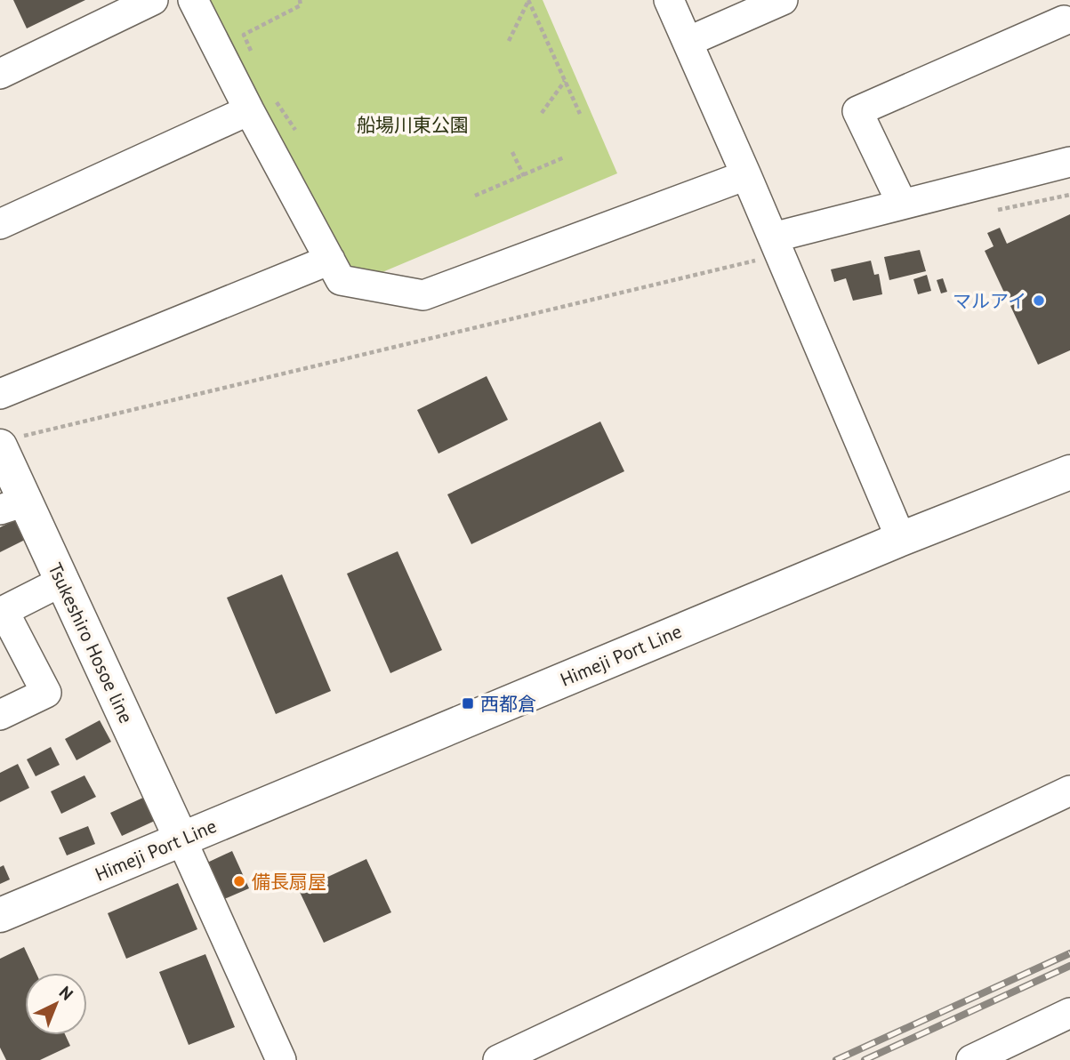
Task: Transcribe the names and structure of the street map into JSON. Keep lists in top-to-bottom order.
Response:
{
  "streets": {
    "main road": ["Tsukeshiro Hosoe line", "Himeji Port Line"]
  },
  "crossings": [
    ["Tsukeshiro Hosoe line", "Himeji Port Line"]
  ],
  "parks": ["船場川東公園"],
  "places": {
    "other": ["マルアイ", "備長扇屋"],
    "transit": ["西都倉"]
  },
  "north": "top right"
}
